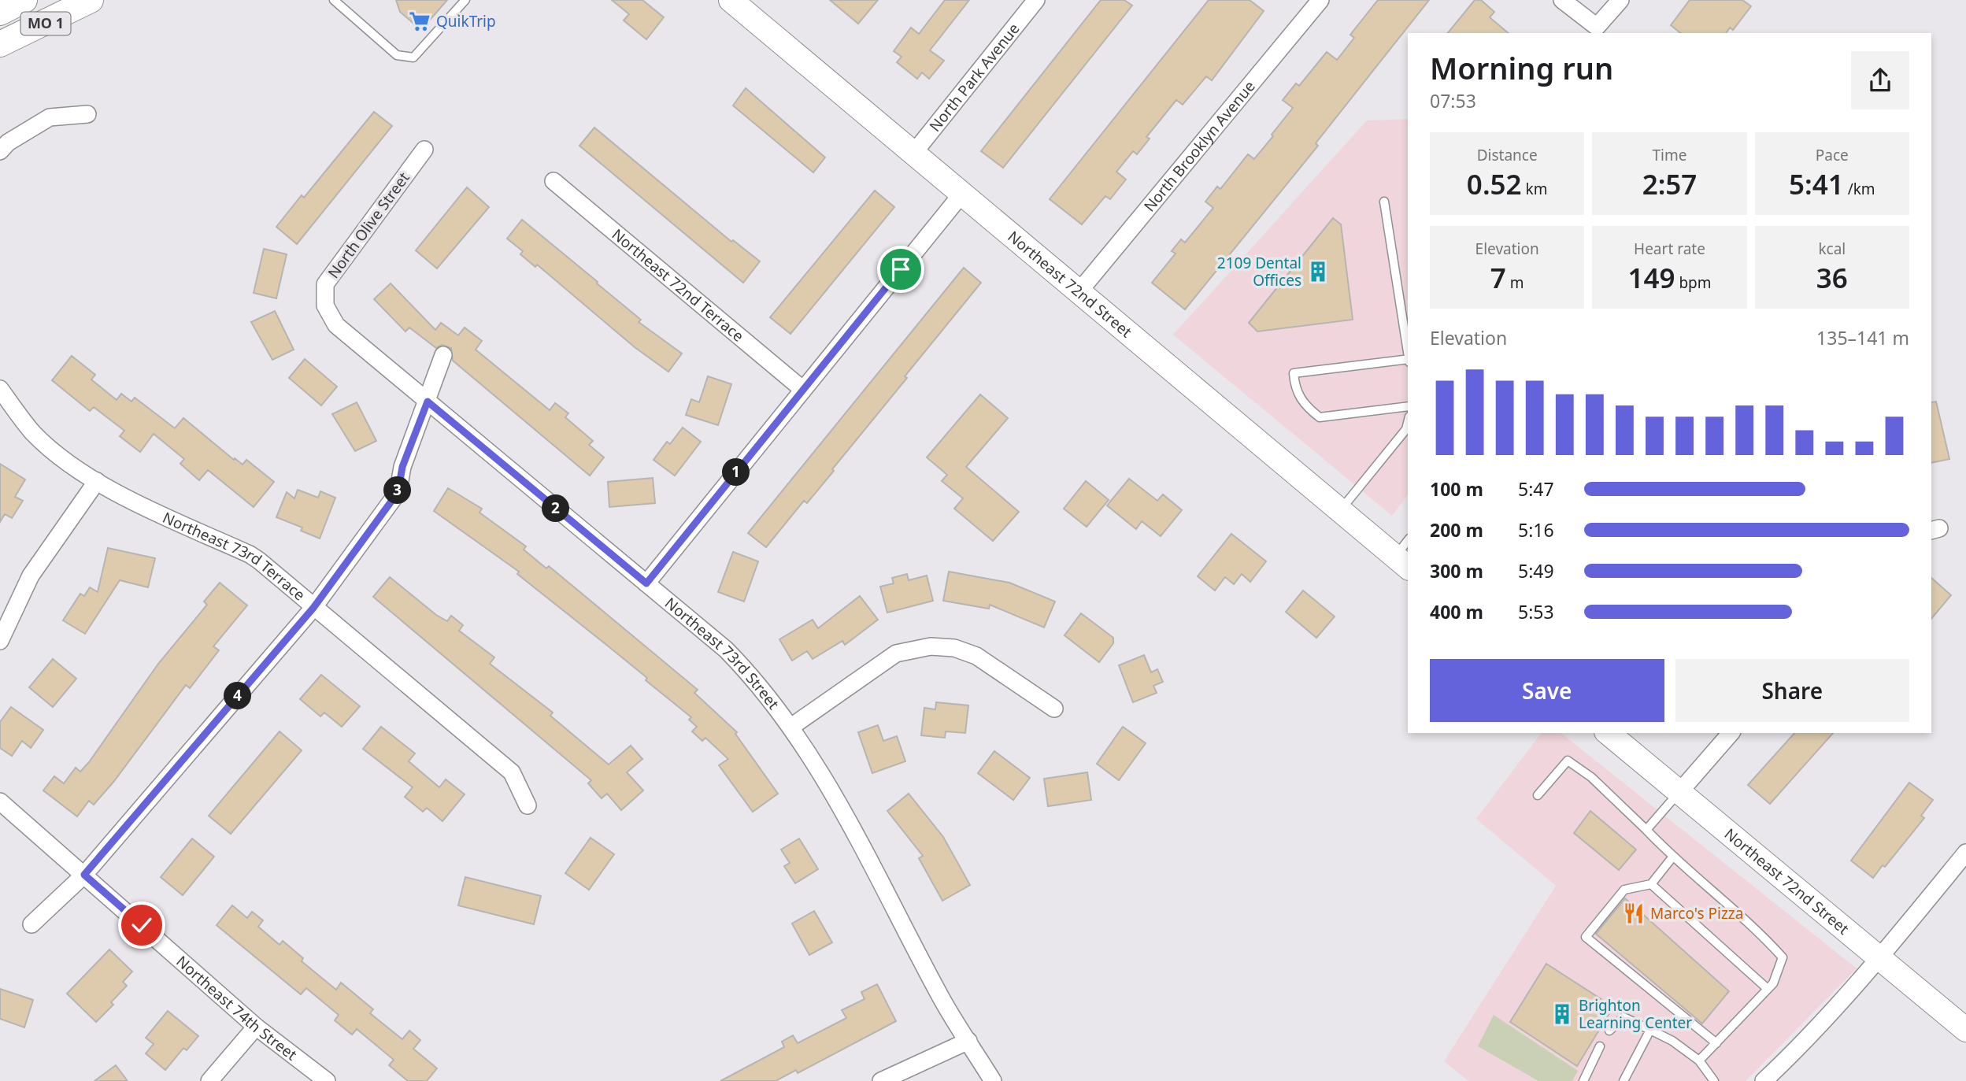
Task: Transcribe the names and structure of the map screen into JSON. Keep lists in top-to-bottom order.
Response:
{
  "streets": {
    "main road": ["MO 1", "Northeast 72nd Street"],
    "street": [
      "North Park Avenue",
      "North Brooklyn Avenue",
      "North Olive Street",
      "Northeast 72nd Terrace",
      "Northeast 73rd Terrace",
      "Northeast 73rd Street",
      "Northeast 74th Street"
    ]
  },
  "crossings": [
    ["North Park Avenue", "Northeast 72nd Street"],
    ["North Brooklyn Avenue", "Northeast 72nd Street"],
    ["North Olive Street", "Northeast 73rd Street"]
  ],
  "places": {
    "supermarket": ["QuikTrip"],
    "building": ["2109 Dental Offices", "Brighton Learning Center"],
    "restaurant": ["Marco's Pizza"]
  },
  "page": {
    "heading": ["Morning run", "07:53"],
    "stats": [
      ["Distance", "0.52 km"],
      ["Time", "2:57"],
      ["Pace", "5:41 /km"],
      ["Elevation", "7 m"],
      ["Heart rate", "149 bpm"],
      ["kcal", "36"]
    ],
    "chart": ["Elevation", "135–141 m"],
    "pins": [
      "1",
      "3",
      "2",
      "4"
    ],
    "list": [
      {
        "name": "100 m",
        "note": "5:47"
      },
      {
        "name": "200 m",
        "note": "5:16"
      },
      {
        "name": "300 m",
        "note": "5:49"
      },
      {
        "name": "400 m",
        "note": "5:53"
      }
    ],
    "buttons": ["Save", "Share"]
  }
}
